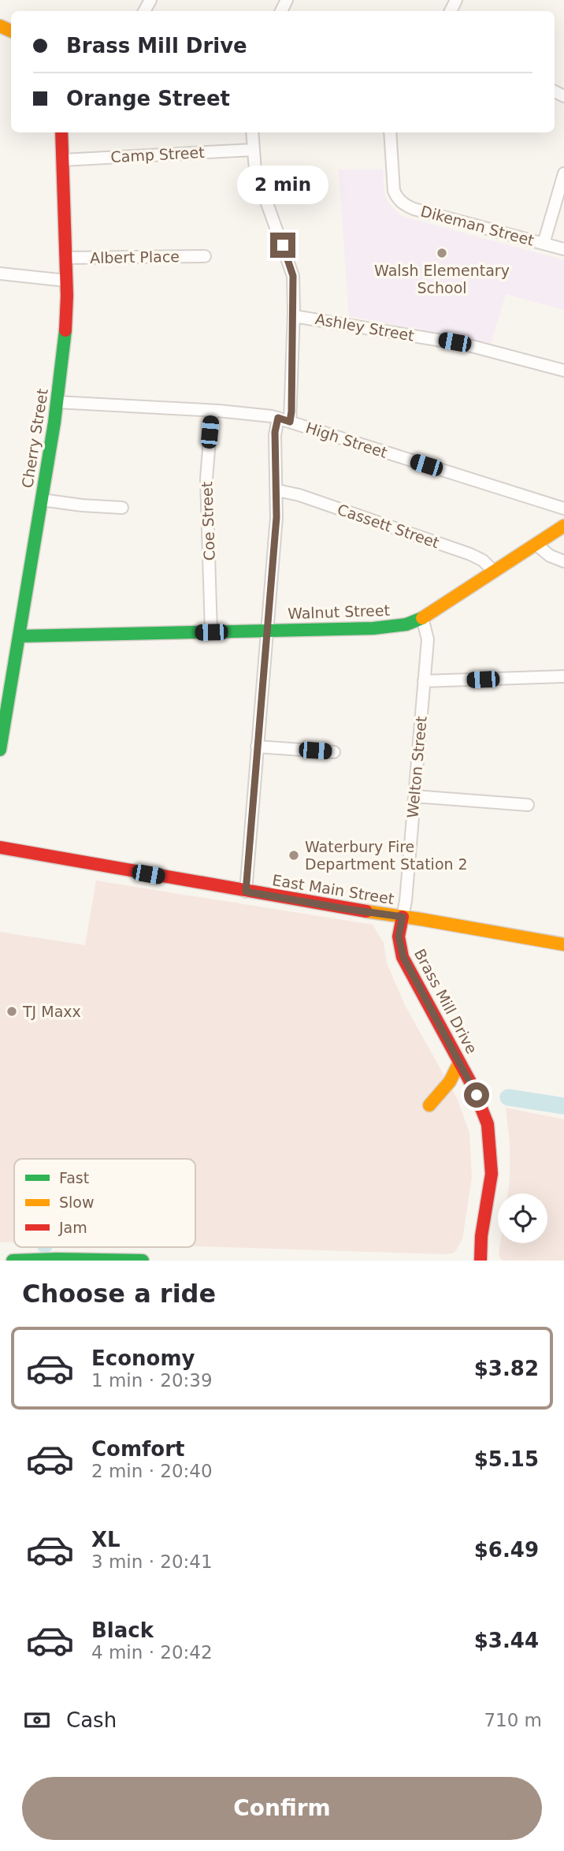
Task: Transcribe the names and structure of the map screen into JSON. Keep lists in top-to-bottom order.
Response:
{
  "streets": {
    "main road": [
      "Cherry Street",
      "Walnut Street",
      "East Main Street",
      "Brass Mill Drive"
    ],
    "street": [
      "Camp Street",
      "Dikeman Street",
      "Albert Place",
      "Ashley Street",
      "High Street",
      "Coe Street",
      "Cassett Street",
      "Welton Street"
    ]
  },
  "crossings": [
    ["Camp Street", "Cherry Street"],
    ["Albert Place", "Cherry Street"],
    ["Cherry Street", "High Street"],
    ["Cherry Street", "Walnut Street"],
    ["High Street", "Coe Street"],
    ["Coe Street", "Walnut Street"],
    ["Cassett Street", "Walnut Street"],
    ["Walnut Street", "Welton Street"],
    ["Welton Street", "East Main Street"],
    ["Welton Street", "Brass Mill Drive"],
    ["East Main Street", "Brass Mill Drive"]
  ],
  "places": ["Walsh Elementary School", "Waterbury Fire Department Station 2", "TJ Maxx"],
  "legend": ["Fast", "Slow", "Jam"],
  "page": {
    "banner": ["Brass Mill Drive", "Orange Street"],
    "bubble": "2 min",
    "heading": "Choose a ride",
    "list": [
      {
        "name": "Economy",
        "note": "1 min · 20:39",
        "value": "$3.82"
      },
      {
        "name": "Comfort",
        "note": "2 min · 20:40",
        "value": "$5.15"
      },
      {
        "name": "XL",
        "note": "3 min · 20:41",
        "value": "$6.49"
      },
      {
        "name": "Black",
        "note": "4 min · 20:42",
        "value": "$3.44"
      }
    ],
    "pay": ["Cash", "710 m"],
    "buttons": "Confirm"
  }
}
